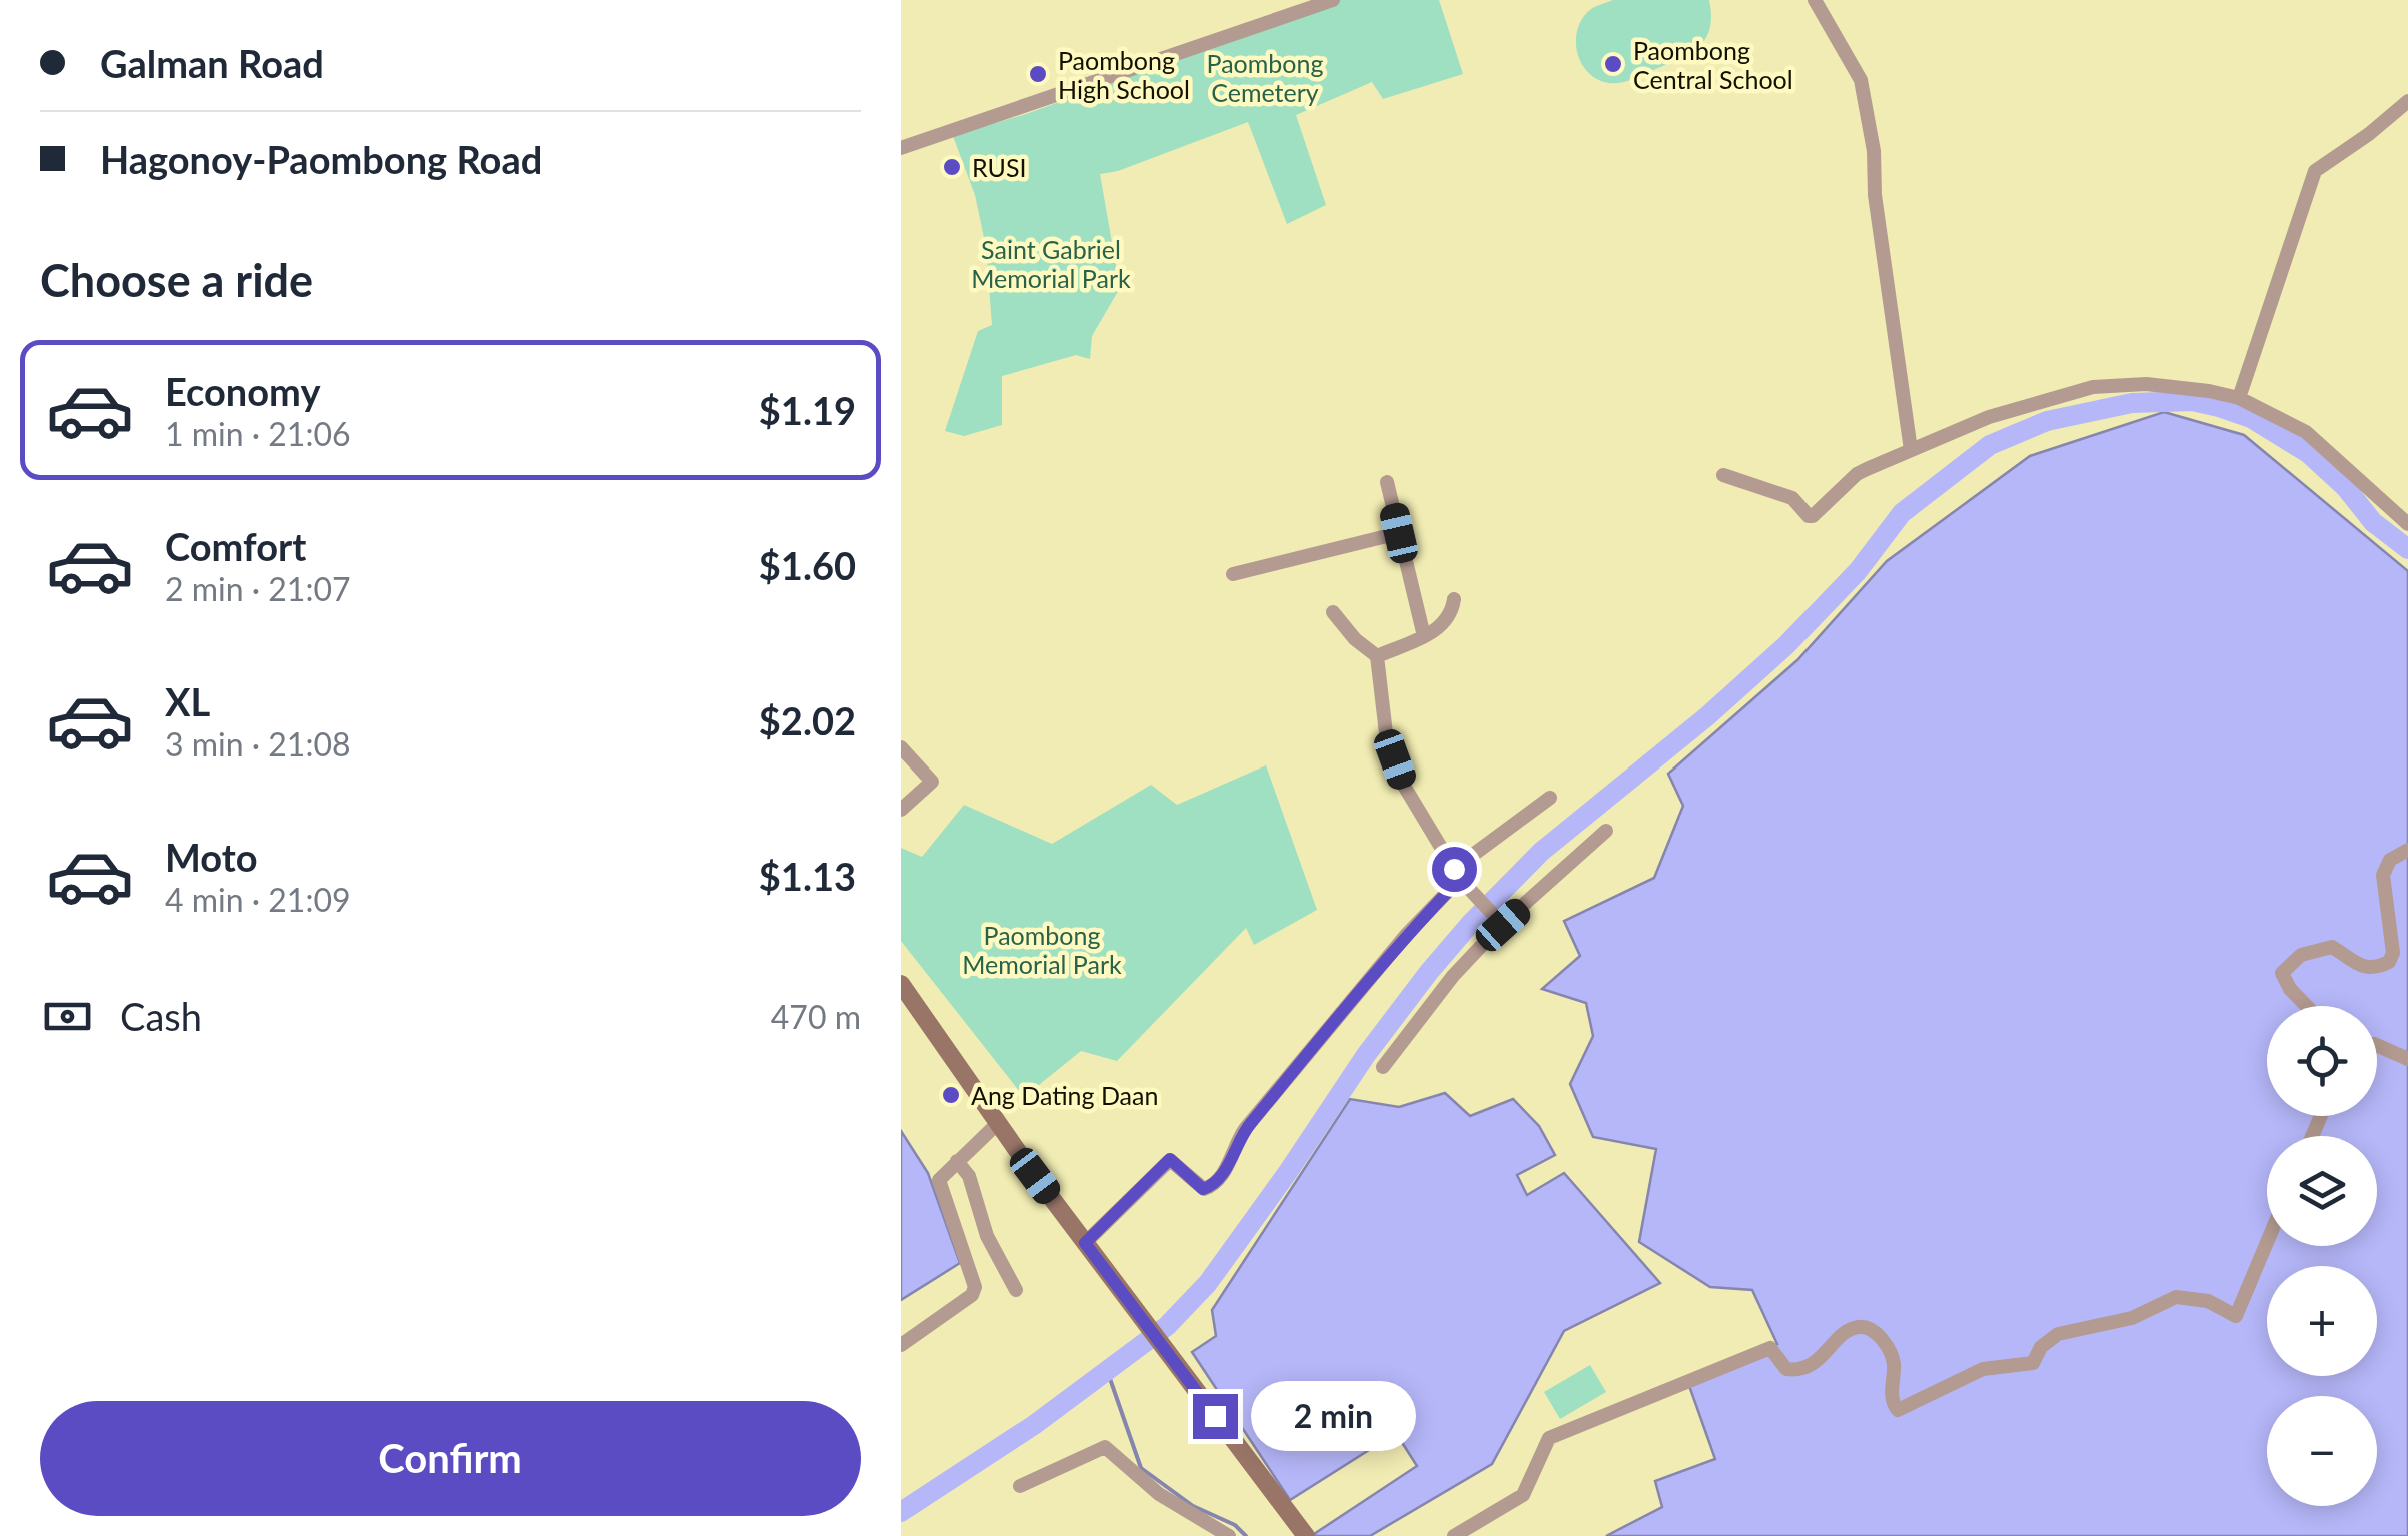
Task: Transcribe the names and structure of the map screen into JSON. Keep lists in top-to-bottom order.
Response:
{
  "parks": ["Paombong Cemetery", "Saint Gabriel Memorial Park", "Paombong Memorial Park"],
  "places": [
    "Paombong Central School",
    "Paombong High School",
    "RUSI",
    "Ang Dating Daan"
  ],
  "page": {
    "banner": ["Galman Road", "Hagonoy-Paombong Road"],
    "heading": "Choose a ride",
    "list": [
      {
        "name": "Economy",
        "note": "1 min · 21:06",
        "value": "$1.19"
      },
      {
        "name": "Comfort",
        "note": "2 min · 21:07",
        "value": "$1.60"
      },
      {
        "name": "XL",
        "note": "3 min · 21:08",
        "value": "$2.02"
      },
      {
        "name": "Moto",
        "note": "4 min · 21:09",
        "value": "$1.13"
      }
    ],
    "pay": ["Cash", "470 m"],
    "map_buttons": ["+", "−"],
    "buttons": "Confirm",
    "bubble": "2 min"
  }
}
